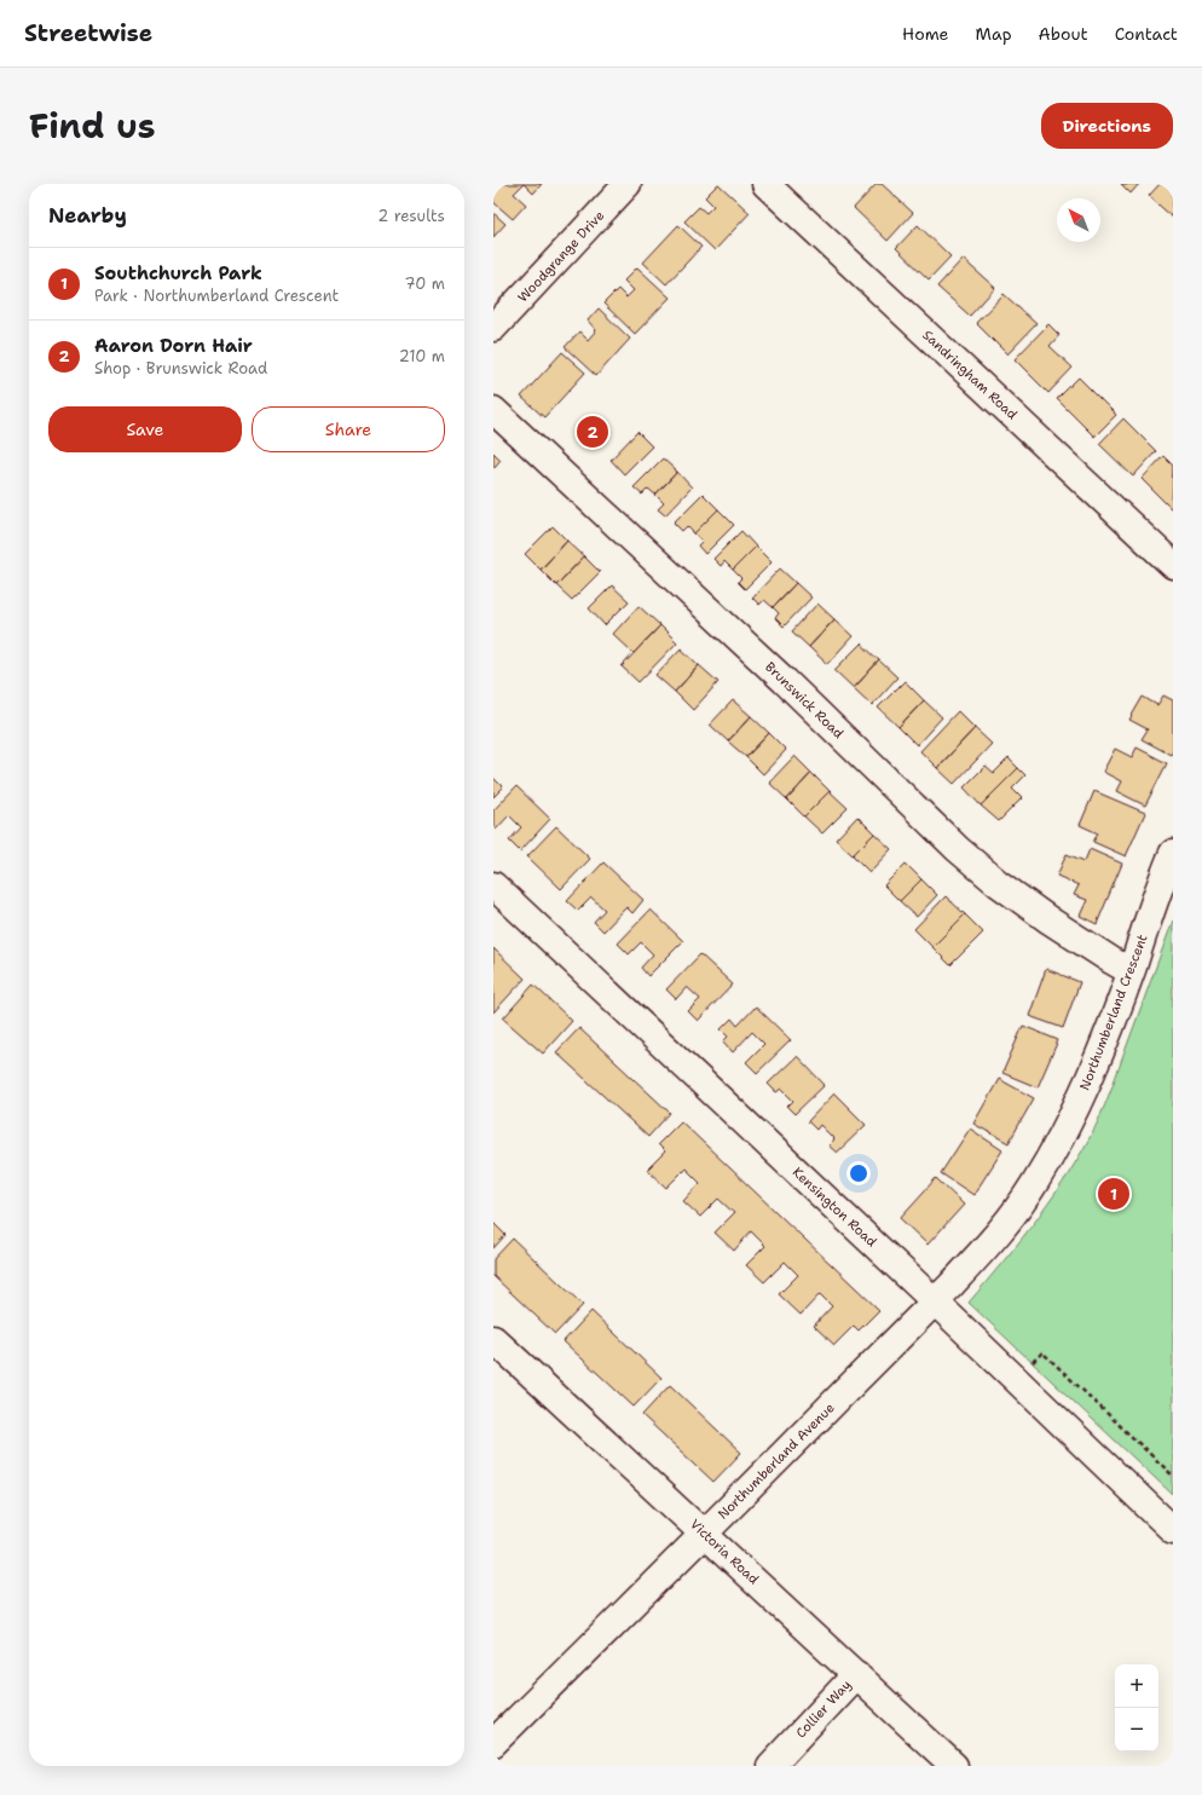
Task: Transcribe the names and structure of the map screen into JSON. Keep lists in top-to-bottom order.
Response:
{
  "streets": {
    "street": [
      "Woodgrange Drive",
      "Sandringham Road",
      "Brunswick Road",
      "Northumberland Crescent",
      "Kensington Road",
      "Northumberland Avenue",
      "Victoria Road",
      "Collier Way"
    ]
  },
  "crossings": [
    ["Brunswick Road", "Northumberland Crescent"],
    ["Northumberland Crescent", "Kensington Road"],
    ["Northumberland Crescent", "Northumberland Avenue"],
    ["Kensington Road", "Northumberland Avenue"],
    ["Northumberland Avenue", "Victoria Road"],
    ["Victoria Road", "Collier Way"]
  ],
  "north": "top left",
  "page": {
    "header": "Streetwise",
    "nav": [
      "Home",
      "Map",
      "About",
      "Contact"
    ],
    "title": "Find us",
    "buttons": [
      "Directions",
      ["Save", "Share"]
    ],
    "heading": ["Nearby", "2 results"],
    "list": [
      {
        "mark": "1",
        "name": "Southchurch Park",
        "note": "Park · Northumberland Crescent",
        "value": "70 m"
      },
      {
        "mark": "2",
        "name": "Aaron Dorn Hair",
        "note": "Shop · Brunswick Road",
        "value": "210 m"
      }
    ],
    "pins": ["2", "1"],
    "map_buttons": ["+", "−"]
  }
}
